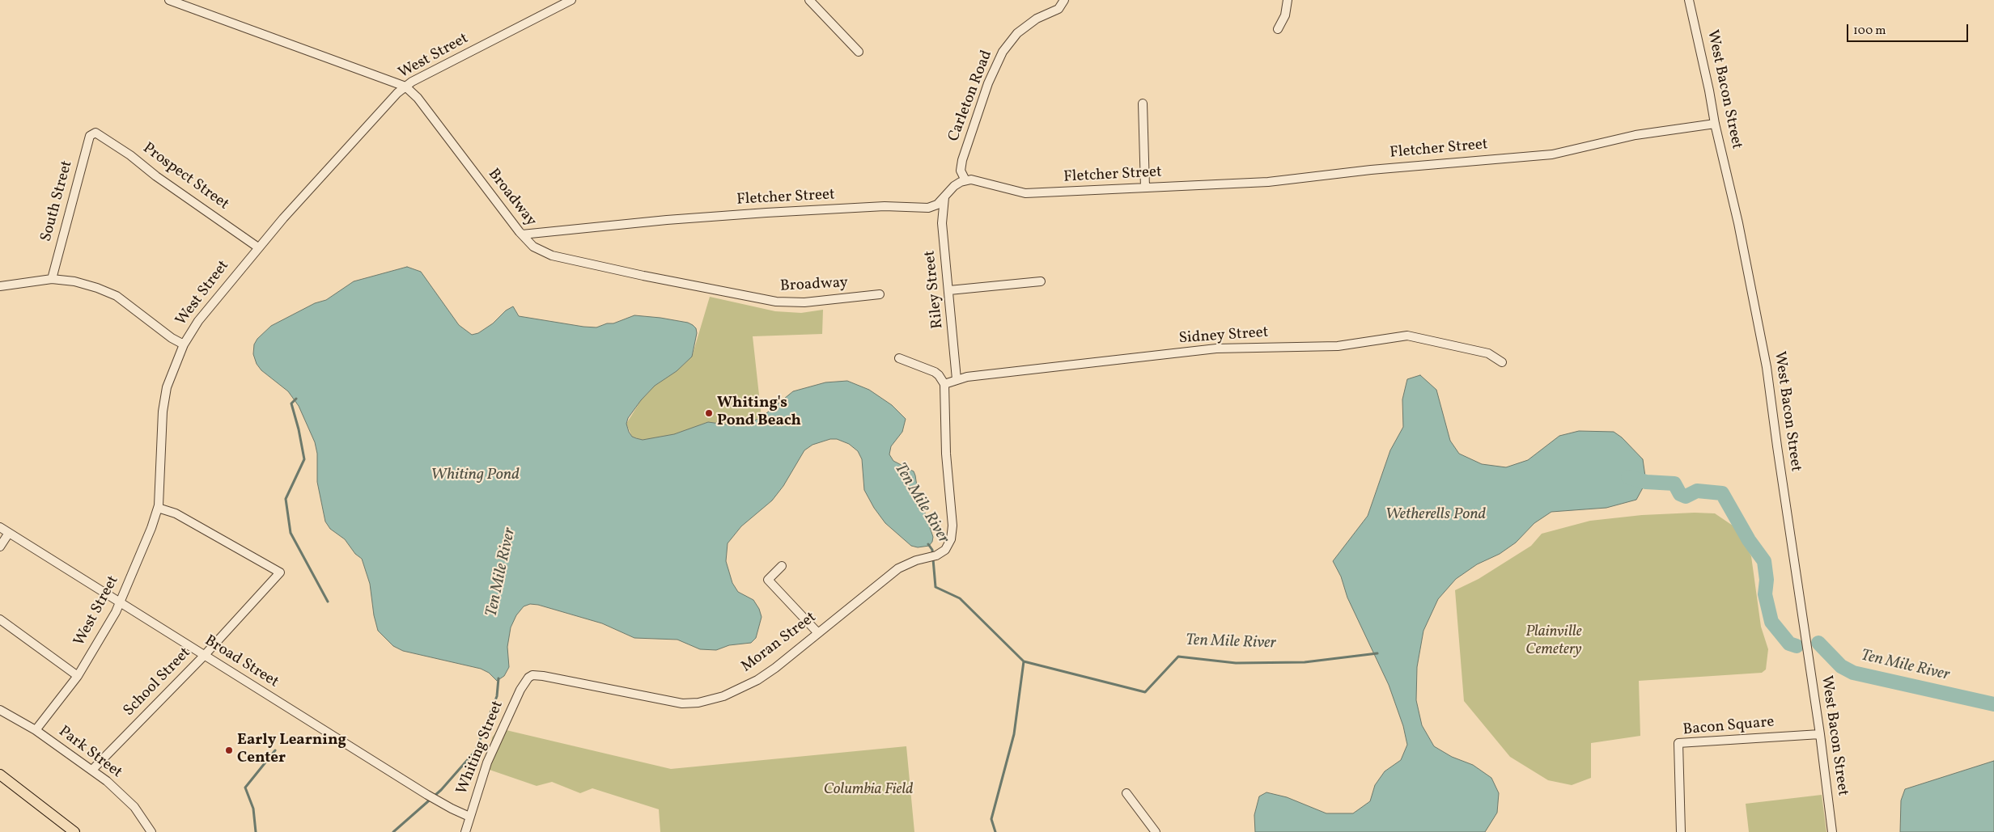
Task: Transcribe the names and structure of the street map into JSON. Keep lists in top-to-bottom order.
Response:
{
  "streets": {
    "street": [
      "West Street",
      "West Bacon Street",
      "Carleton Road",
      "Fletcher Street",
      "Prospect Street",
      "Broadway",
      "South Street",
      "Riley Street",
      "Sidney Street",
      "Moran Street",
      "Broad Street",
      "School Street",
      "Bacon Square",
      "Whiting Street",
      "Park Street"
    ]
  },
  "crossings": [
    ["West Street", "Prospect Street"],
    ["West Street", "Broadway"],
    ["West Street", "Broad Street"],
    ["West Street", "School Street"],
    ["West Street", "Park Street"],
    ["West Bacon Street", "Fletcher Street"],
    ["West Bacon Street", "Bacon Square"],
    ["Carleton Road", "Fletcher Street"],
    ["Fletcher Street", "Broadway"],
    ["Fletcher Street", "Riley Street"],
    ["Prospect Street", "South Street"],
    ["Riley Street", "Sidney Street"],
    ["Sidney Street", "Moran Street"],
    ["Moran Street", "Whiting Street"],
    ["Broad Street", "School Street"],
    ["Broad Street", "Whiting Street"],
    ["School Street", "Park Street"]
  ],
  "water": ["Whiting Pond", "Ten Mile River", "Wetherells Pond"],
  "parks": ["Plainville Cemetery", "Columbia Field"],
  "places": ["Whiting's Pond Beach", "Early Learning Center"],
  "scale_bar": "100 m"
}
